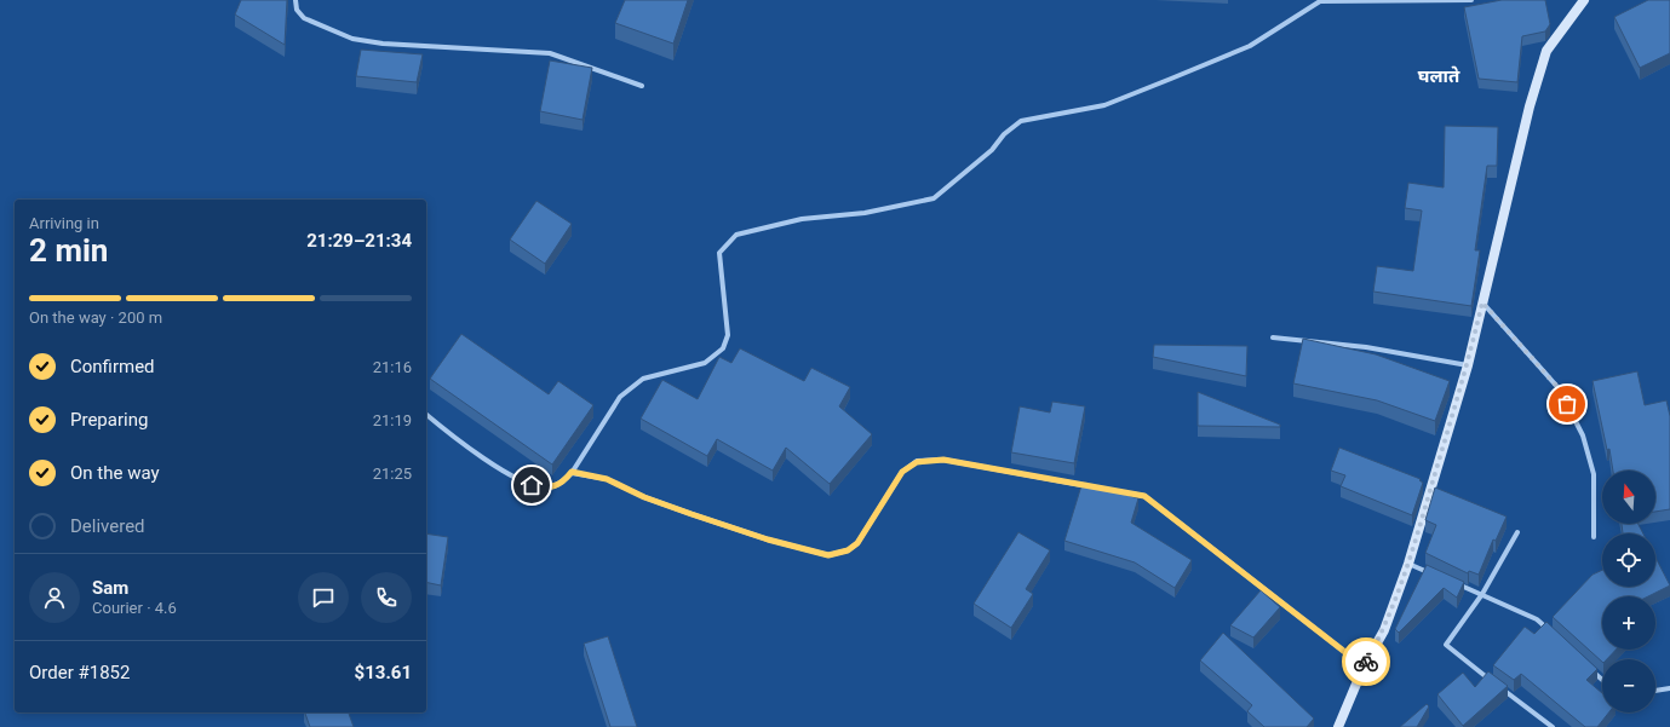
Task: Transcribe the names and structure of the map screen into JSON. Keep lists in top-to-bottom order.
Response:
{
  "districts": ["घलाते"],
  "north": "top",
  "page": {
    "heading": ["2 min", "Arriving in", "21:29–21:34"],
    "panel": [
      "Sam",
      "Courier · 4.6",
      "Order #1852",
      "$13.61"
    ],
    "bar": "On the way · 200 m",
    "list": [
      ["Confirmed", "21:16"],
      ["Preparing", "21:19"],
      ["On the way", "21:25"],
      "Delivered"
    ],
    "map_buttons": ["+", "−"]
  }
}
